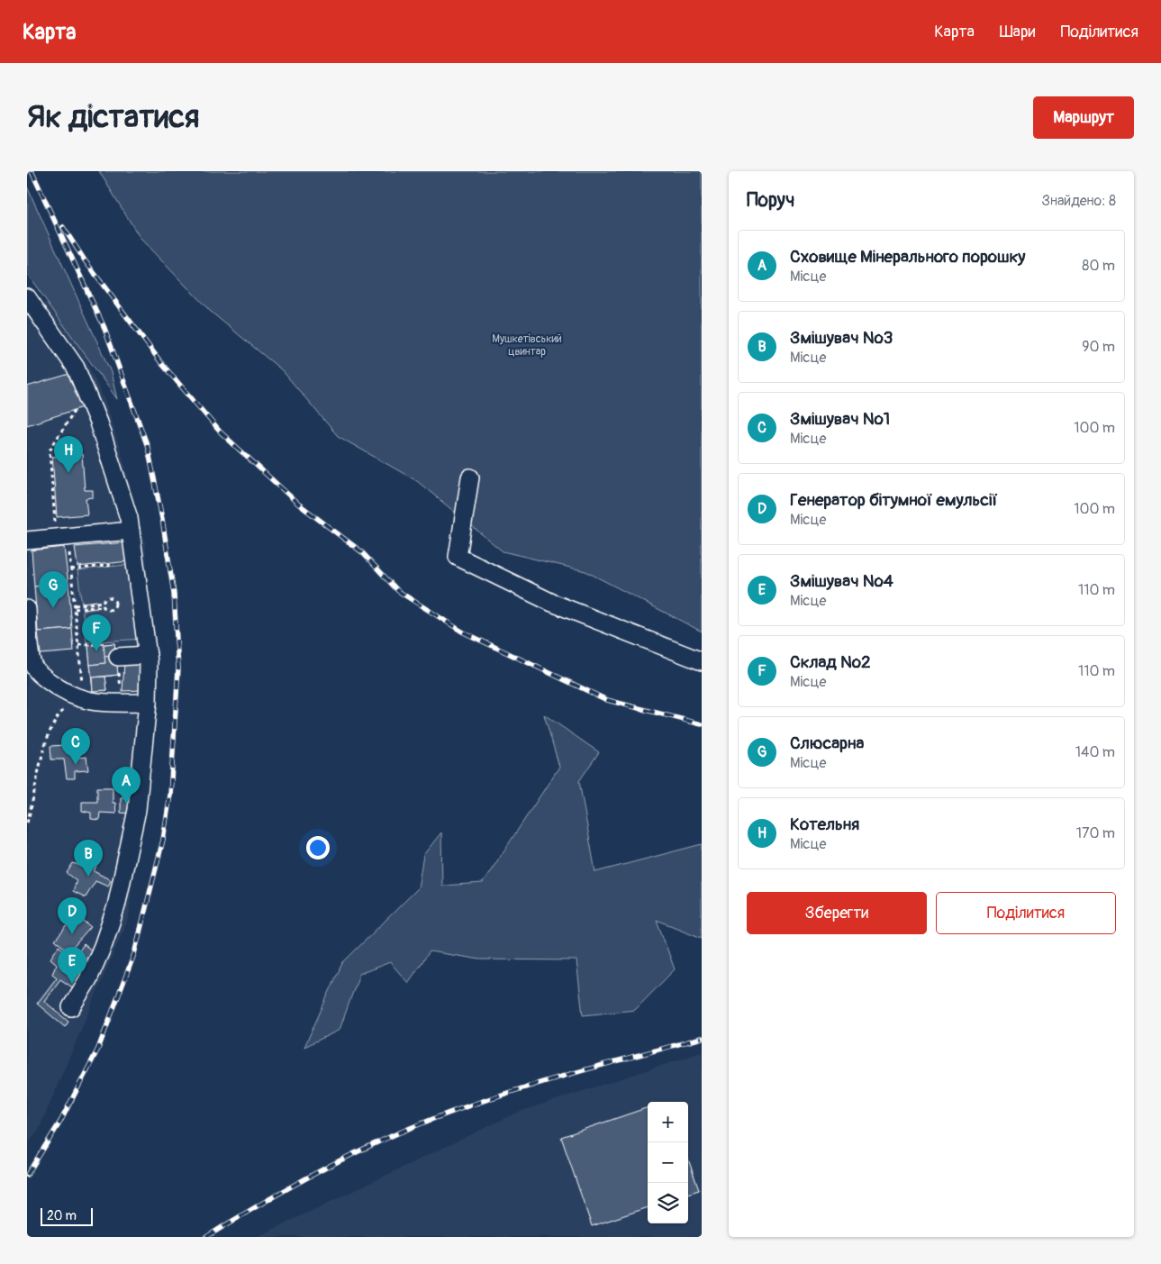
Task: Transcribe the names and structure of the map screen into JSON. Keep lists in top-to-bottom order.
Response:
{
  "parks": ["Мушкетівський цвинтар"],
  "scale_bar": "20 m",
  "page": {
    "header": "Карта",
    "nav": ["Карта", "Шари", "Поділитися"],
    "buttons": [
      "Маршрут",
      ["Зберегти", "Поділитися"]
    ],
    "title": "Як дістатися",
    "heading": ["Поруч", "Знайдено: 8"],
    "list": [
      {
        "mark": "A",
        "name": "Сховище Мінерального порошку",
        "note": "Місце",
        "value": "80 m"
      },
      {
        "mark": "B",
        "name": "Змішувач №3",
        "note": "Місце",
        "value": "90 m"
      },
      {
        "mark": "C",
        "name": "Змішувач №1",
        "note": "Місце",
        "value": "100 m"
      },
      {
        "mark": "D",
        "name": "Генератор бітумної емульсії",
        "note": "Місце",
        "value": "100 m"
      },
      {
        "mark": "E",
        "name": "Змішувач №4",
        "note": "Місце",
        "value": "110 m"
      },
      {
        "mark": "F",
        "name": "Склад №2",
        "note": "Місце",
        "value": "110 m"
      },
      {
        "mark": "G",
        "name": "Слюсарна",
        "note": "Місце",
        "value": "140 m"
      },
      {
        "mark": "H",
        "name": "Котельня",
        "note": "Місце",
        "value": "170 m"
      }
    ],
    "pins": [
      "H",
      "G",
      "F",
      "C",
      "A",
      "B",
      "D",
      "E"
    ],
    "map_buttons": ["+", "−"],
    "scale": "20 m"
  }
}
